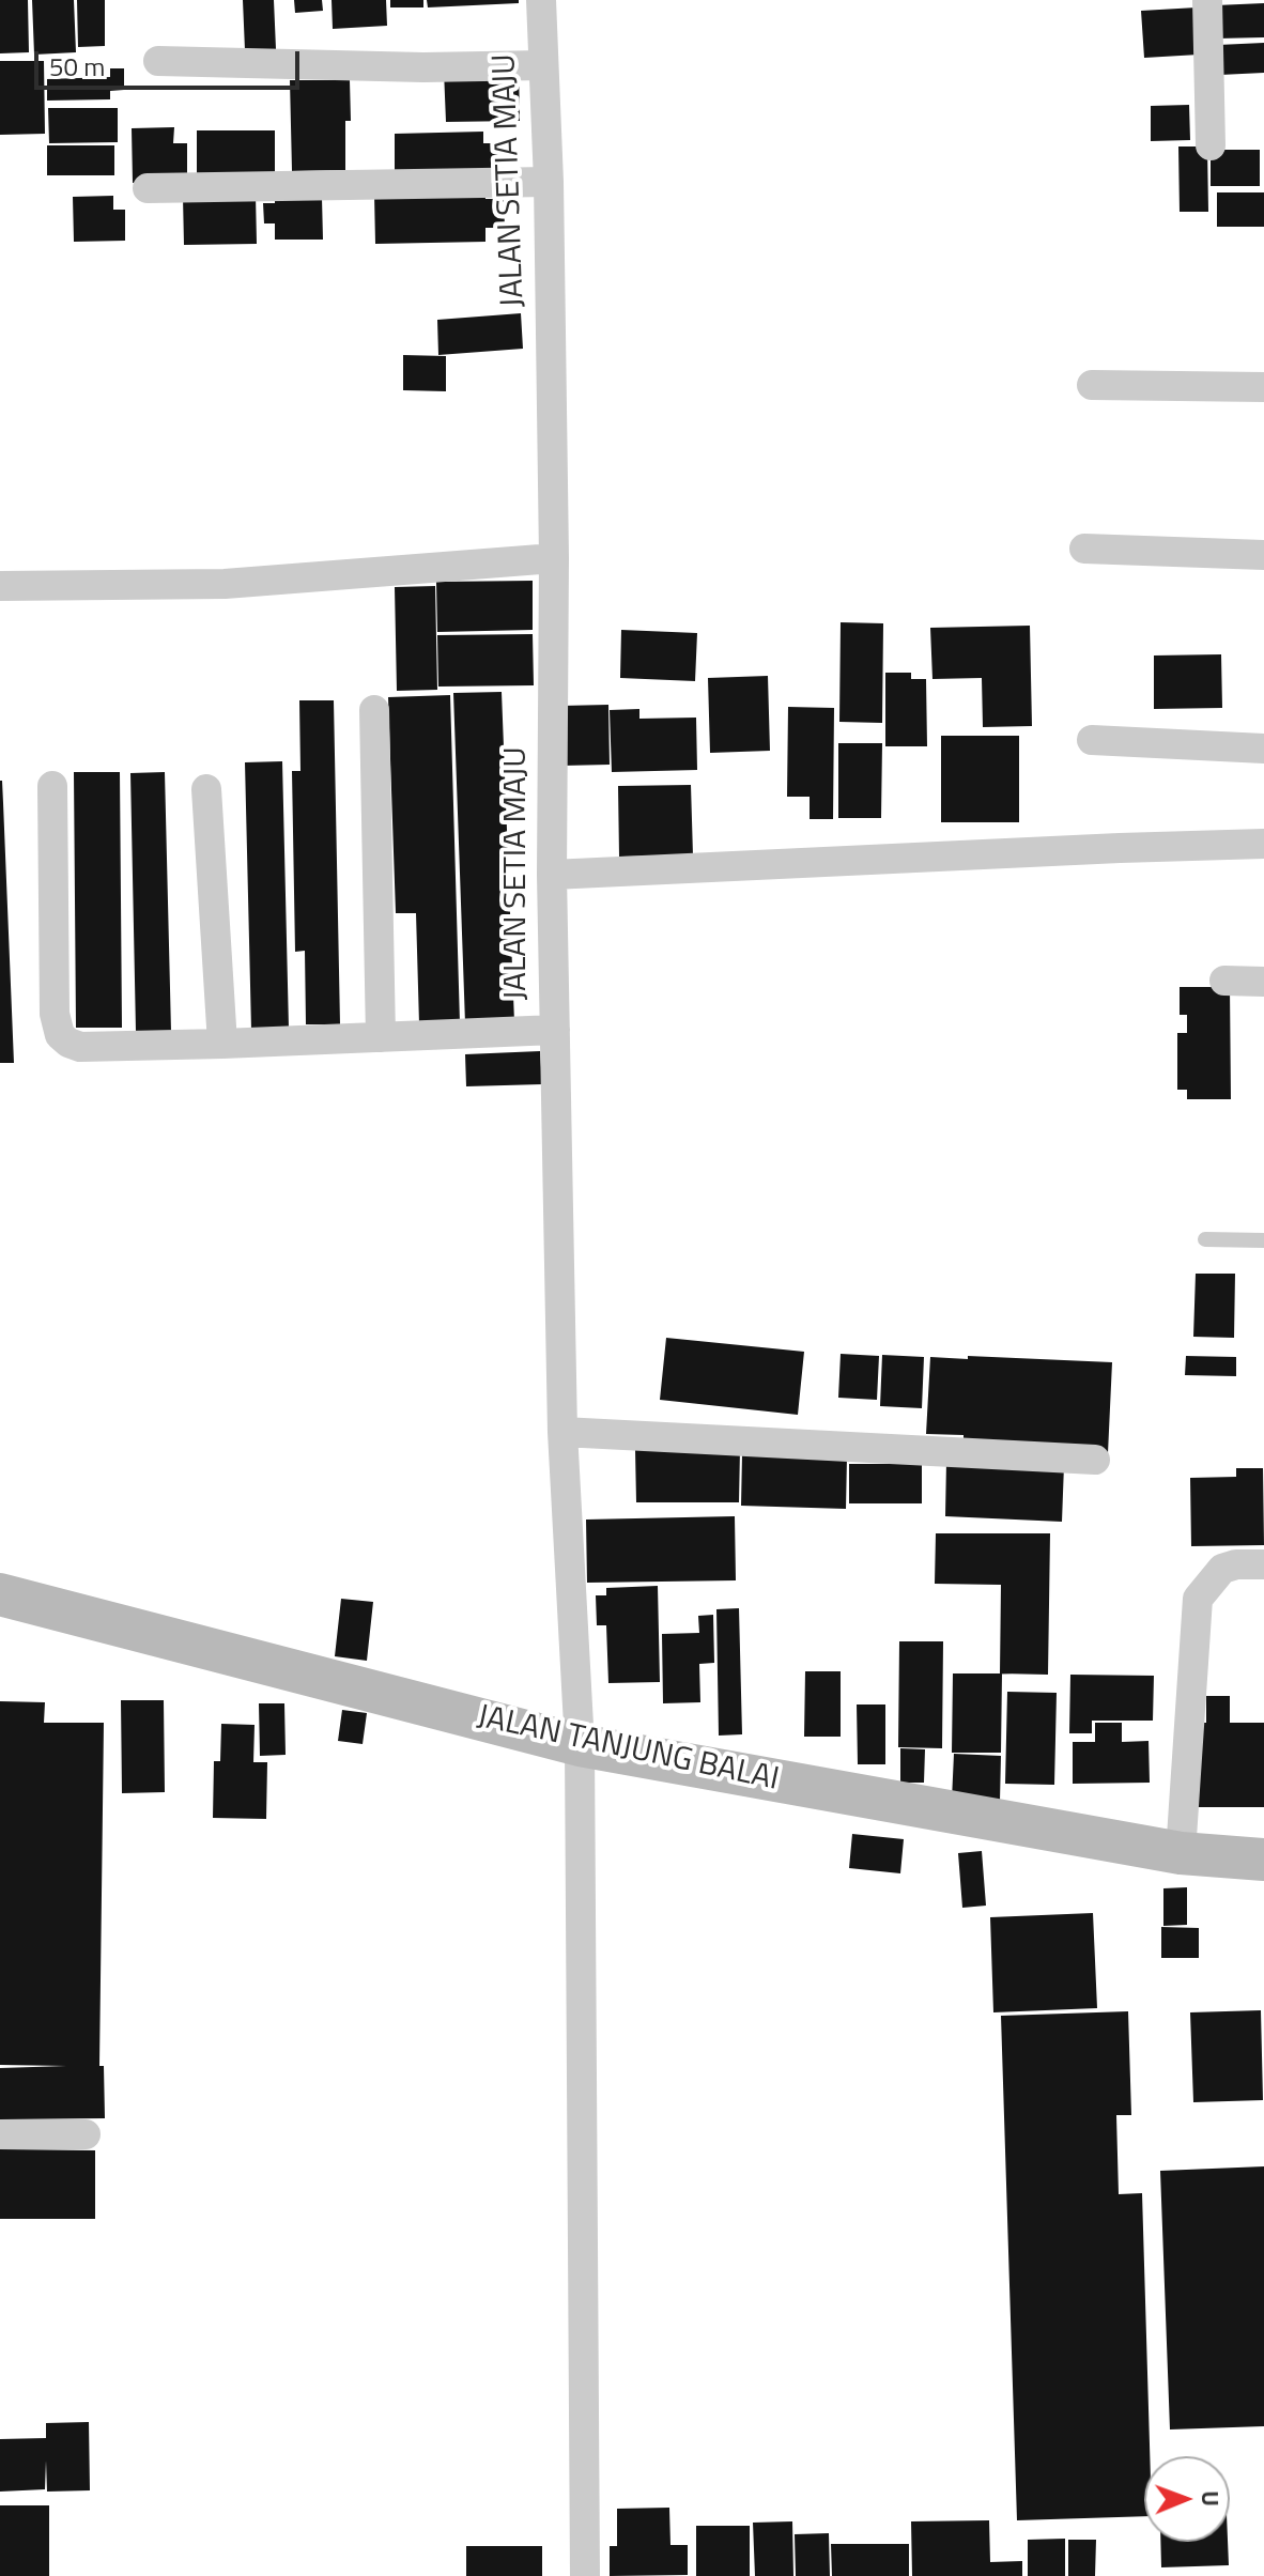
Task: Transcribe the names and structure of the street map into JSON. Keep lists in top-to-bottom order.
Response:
{
  "streets": {
    "street": ["JALAN SETIA MAJU", "JALAN TANJUNG BALAI"]
  },
  "crossings": [
    ["JALAN SETIA MAJU", "JALAN TANJUNG BALAI"]
  ],
  "scale_bar": "50 m",
  "north": "right"
}
